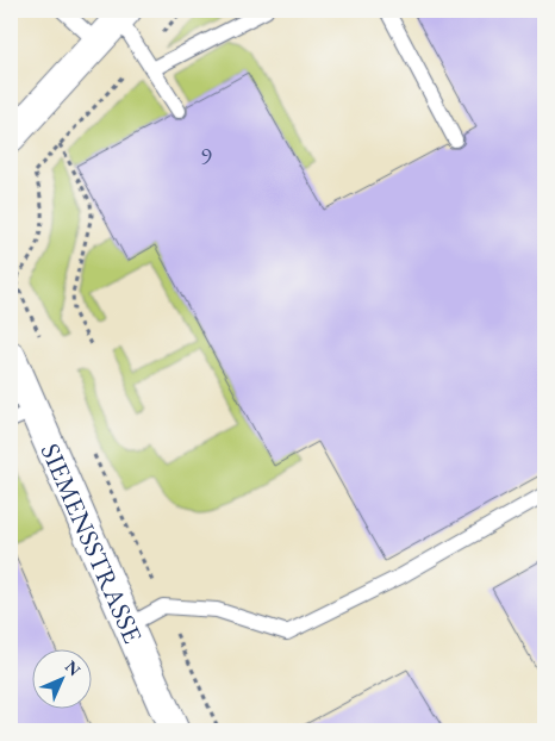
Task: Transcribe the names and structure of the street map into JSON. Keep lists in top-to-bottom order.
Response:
{
  "streets": {
    "street": ["SIEMENSSTRASSE"]
  },
  "house_numbers": ["9"],
  "north": "top right"
}
